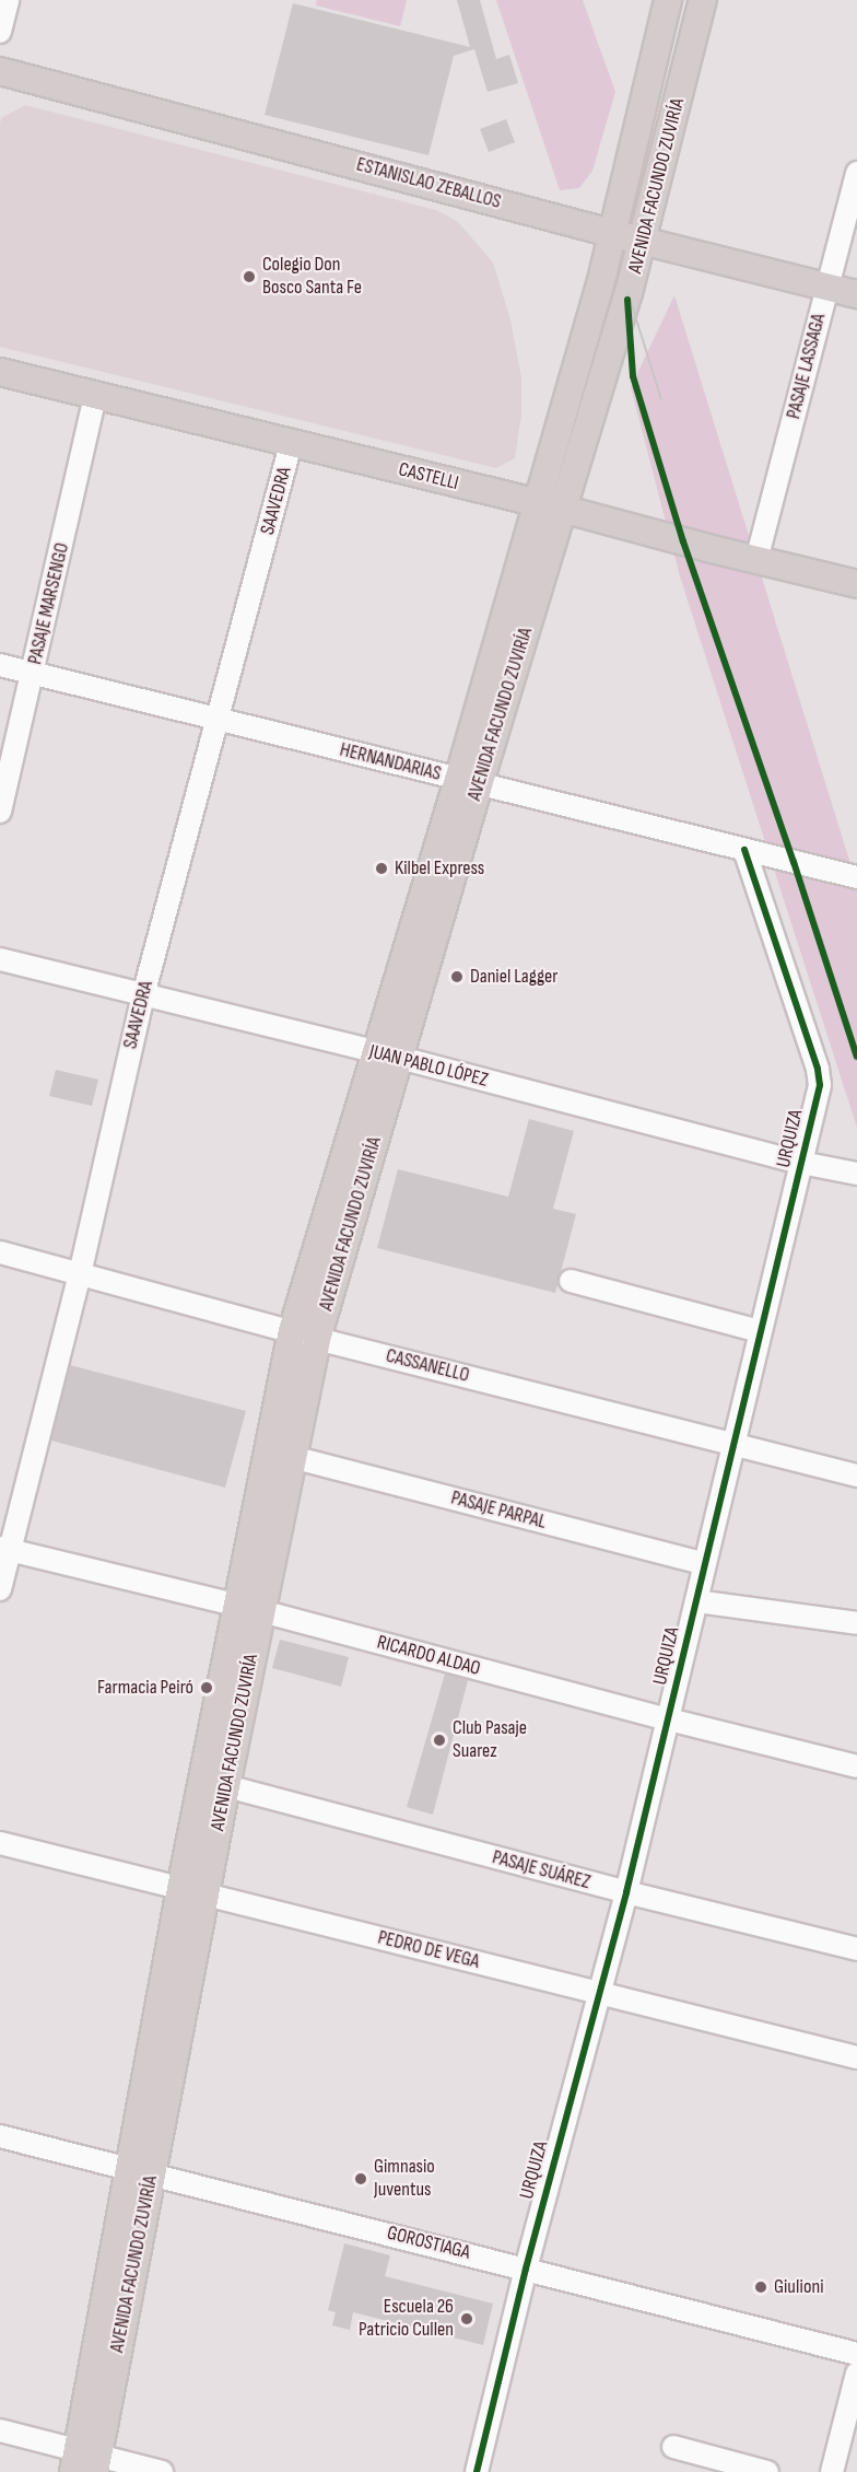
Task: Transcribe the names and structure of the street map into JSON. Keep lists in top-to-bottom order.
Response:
{
  "streets": {
    "main road": ["ESTANISLAO ZEBALLOS", "AVENIDA FACUNDO ZUVIRÍA", "CASTELLI"],
    "street": [
      "PASAJE LASSAGA",
      "SAAVEDRA",
      "PASAJE MARSENGO",
      "HERNANDARIAS",
      "JUAN PABLO LÓPEZ",
      "URQUIZA",
      "CASSANELLO",
      "PASAJE PARPAL",
      "RICARDO ALDAO",
      "PASAJE SUÁREZ",
      "PEDRO DE VEGA",
      "GOROSTIAGA"
    ]
  },
  "crossings": [
    ["ESTANISLAO ZEBALLOS", "AVENIDA FACUNDO ZUVIRÍA"],
    ["ESTANISLAO ZEBALLOS", "PASAJE LASSAGA"],
    ["AVENIDA FACUNDO ZUVIRÍA", "CASTELLI"],
    ["AVENIDA FACUNDO ZUVIRÍA", "HERNANDARIAS"],
    ["AVENIDA FACUNDO ZUVIRÍA", "JUAN PABLO LÓPEZ"],
    ["AVENIDA FACUNDO ZUVIRÍA", "CASSANELLO"],
    ["AVENIDA FACUNDO ZUVIRÍA", "PASAJE PARPAL"],
    ["AVENIDA FACUNDO ZUVIRÍA", "RICARDO ALDAO"],
    ["AVENIDA FACUNDO ZUVIRÍA", "PASAJE SUÁREZ"],
    ["AVENIDA FACUNDO ZUVIRÍA", "PEDRO DE VEGA"],
    ["AVENIDA FACUNDO ZUVIRÍA", "GOROSTIAGA"],
    ["PASAJE LASSAGA", "CASTELLI"],
    ["CASTELLI", "SAAVEDRA"],
    ["CASTELLI", "PASAJE MARSENGO"],
    ["SAAVEDRA", "HERNANDARIAS"],
    ["SAAVEDRA", "JUAN PABLO LÓPEZ"],
    ["SAAVEDRA", "CASSANELLO"],
    ["SAAVEDRA", "RICARDO ALDAO"],
    ["PASAJE MARSENGO", "HERNANDARIAS"],
    ["HERNANDARIAS", "URQUIZA"],
    ["JUAN PABLO LÓPEZ", "URQUIZA"],
    ["URQUIZA", "CASSANELLO"],
    ["URQUIZA", "PASAJE PARPAL"],
    ["URQUIZA", "RICARDO ALDAO"],
    ["URQUIZA", "PASAJE SUÁREZ"],
    ["URQUIZA", "PEDRO DE VEGA"],
    ["URQUIZA", "GOROSTIAGA"]
  ],
  "places": [
    "Colegio Don Bosco Santa Fe",
    "Kilbel Express",
    "Daniel Lagger",
    "Farmacia Peiró",
    "Club Pasaje Suarez",
    "Gimnasio Juventus",
    "Giulioni",
    "Escuela 26 Patricio Cullen"
  ]
}
